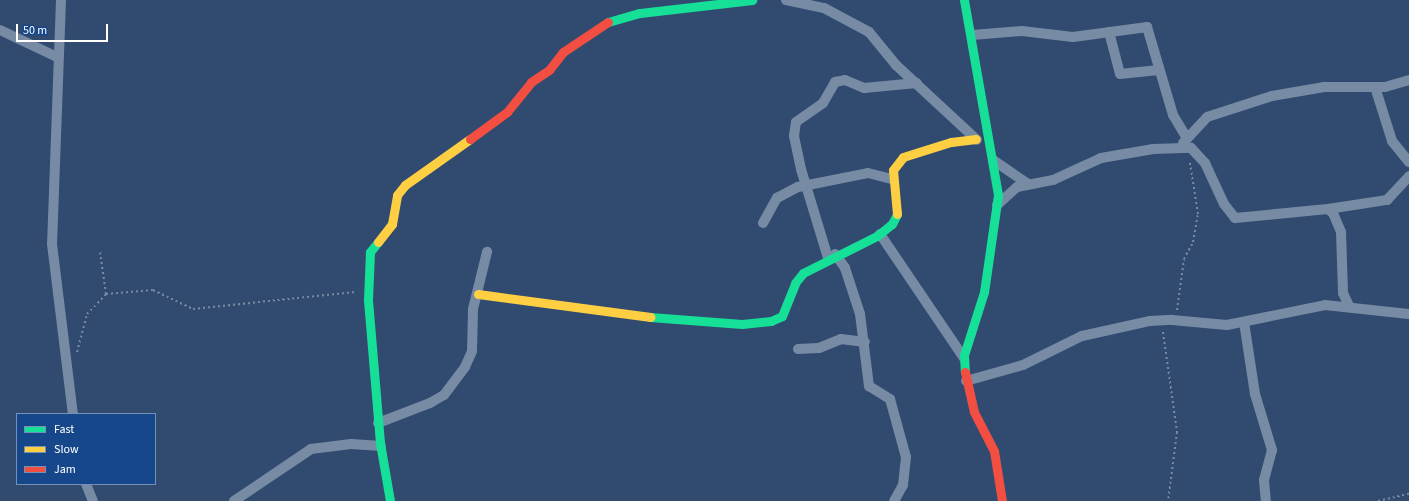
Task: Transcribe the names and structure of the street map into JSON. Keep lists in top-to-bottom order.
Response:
{
  "legend": ["Fast", "Slow", "Jam"],
  "scale_bar": "50 m"
}
